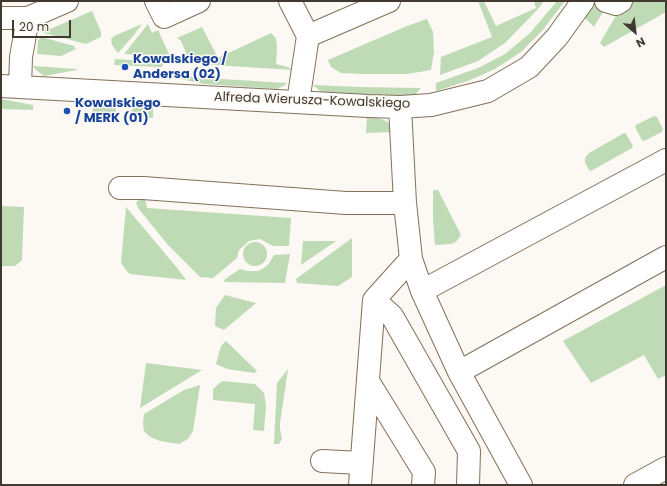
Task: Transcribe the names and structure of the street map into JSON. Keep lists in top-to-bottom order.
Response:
{
  "streets": {
    "street": ["Alfreda Wierusza-Kowalskiego"]
  },
  "places": ["Kowalskiego / Andersa (02)", "Kowalskiego / MERK (01)"],
  "scale_bar": "20 m",
  "north": "bottom right"
}
